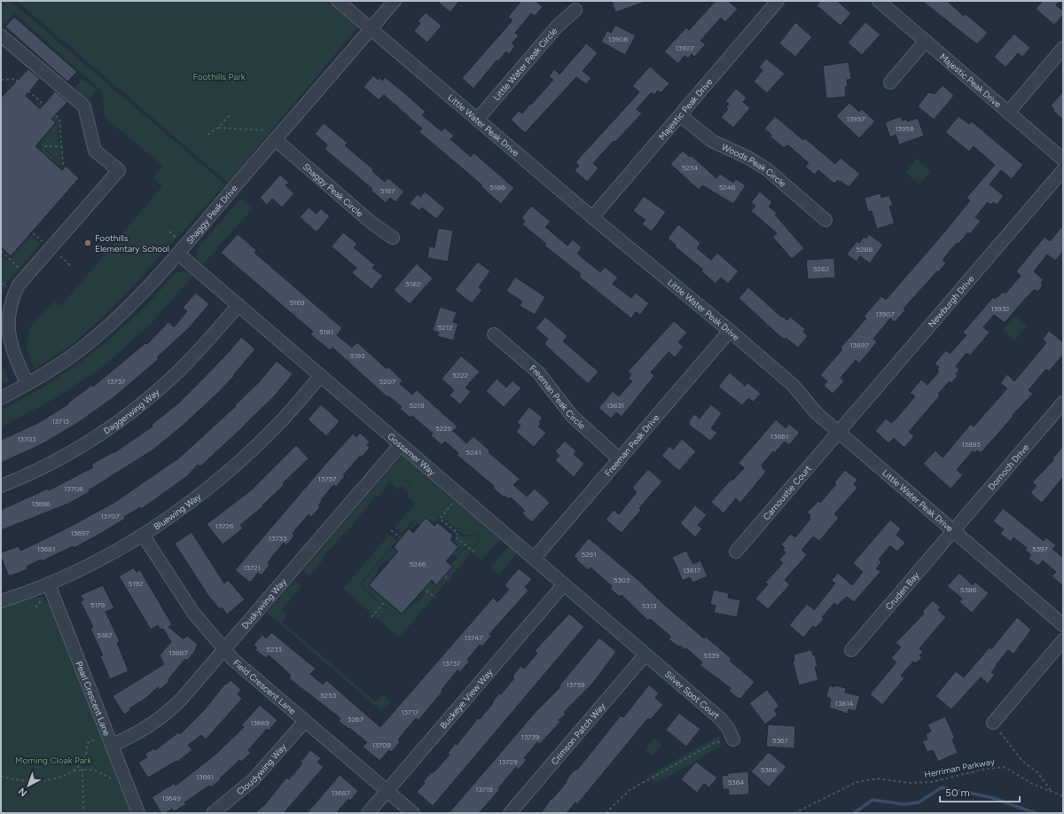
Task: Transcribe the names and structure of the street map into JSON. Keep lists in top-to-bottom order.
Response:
{
  "streets": {
    "street": [
      "Little Water Peak Circle",
      "Majestic Peak Drive",
      "Little Water Peak Drive",
      "Woods Peak Circle",
      "Shaggy Peak Circle",
      "Shaggy Peak Drive",
      "Newburgh Drive",
      "Freeman Peak Circle",
      "Daggerwing Way",
      "Freeman Peak Drive",
      "Gossamer Way",
      "Dornoch Drive",
      "Carnoustie Court",
      "Bluewing Way",
      "Cruden Bay",
      "Duskywing Way",
      "Field Crescent Lane",
      "Silver Spot Court",
      "Pearl Crescent Lane",
      "Buckeye View Way",
      "Crimson Patch Way",
      "Cloudywing Way"
    ],
    "path": ["Herriman Parkway"]
  },
  "crossings": [
    ["Little Water Peak Circle", "Little Water Peak Drive"],
    ["Majestic Peak Drive", "Little Water Peak Drive"],
    ["Majestic Peak Drive", "Woods Peak Circle"],
    ["Little Water Peak Drive", "Shaggy Peak Drive"],
    ["Little Water Peak Drive", "Newburgh Drive"],
    ["Little Water Peak Drive", "Freeman Peak Drive"],
    ["Little Water Peak Drive", "Dornoch Drive"],
    ["Little Water Peak Drive", "Carnoustie Court"],
    ["Little Water Peak Drive", "Cruden Bay"],
    ["Shaggy Peak Circle", "Shaggy Peak Drive"],
    ["Shaggy Peak Drive", "Gossamer Way"],
    ["Newburgh Drive", "Carnoustie Court"],
    ["Freeman Peak Circle", "Freeman Peak Drive"],
    ["Daggerwing Way", "Gossamer Way"],
    ["Freeman Peak Drive", "Gossamer Way"],
    ["Gossamer Way", "Bluewing Way"],
    ["Gossamer Way", "Duskywing Way"],
    ["Gossamer Way", "Silver Spot Court"],
    ["Gossamer Way", "Buckeye View Way"],
    ["Gossamer Way", "Crimson Patch Way"],
    ["Dornoch Drive", "Cruden Bay"],
    ["Bluewing Way", "Field Crescent Lane"],
    ["Bluewing Way", "Pearl Crescent Lane"],
    ["Duskywing Way", "Field Crescent Lane"],
    ["Duskywing Way", "Pearl Crescent Lane"],
    ["Field Crescent Lane", "Buckeye View Way"],
    ["Field Crescent Lane", "Cloudywing Way"],
    ["Silver Spot Court", "Crimson Patch Way"]
  ],
  "parks": ["Foothills Park", "Morning Cloak Park"],
  "places": ["Foothills Elementary School"],
  "house_numbers": [
    "13908",
    "13927",
    "13957",
    "13958",
    "5234",
    "5186",
    "5246",
    "5167",
    "5288",
    "5282",
    "5182",
    "5169",
    "13932",
    "13907",
    "5212",
    "5181",
    "13897",
    "5193",
    "5222",
    "13737",
    "5207",
    "5219",
    "13831",
    "13713",
    "5229",
    "13861",
    "13703",
    "13893",
    "5241",
    "13757",
    "13708",
    "13696",
    "13707",
    "13726",
    "13697",
    "13733",
    "13681",
    "5397",
    "5291",
    "5246",
    "13721",
    "13817",
    "5303",
    "5192",
    "5386",
    "5179",
    "5313",
    "5187",
    "13747",
    "5233",
    "13687",
    "5339",
    "13737",
    "13759",
    "5253",
    "13814",
    "13717",
    "5267",
    "13689",
    "13739",
    "5367",
    "13709",
    "13729",
    "5368",
    "13661",
    "5364",
    "13719",
    "13687",
    "13649"
  ],
  "scale_bar": "50 m",
  "north": "bottom left"
}
